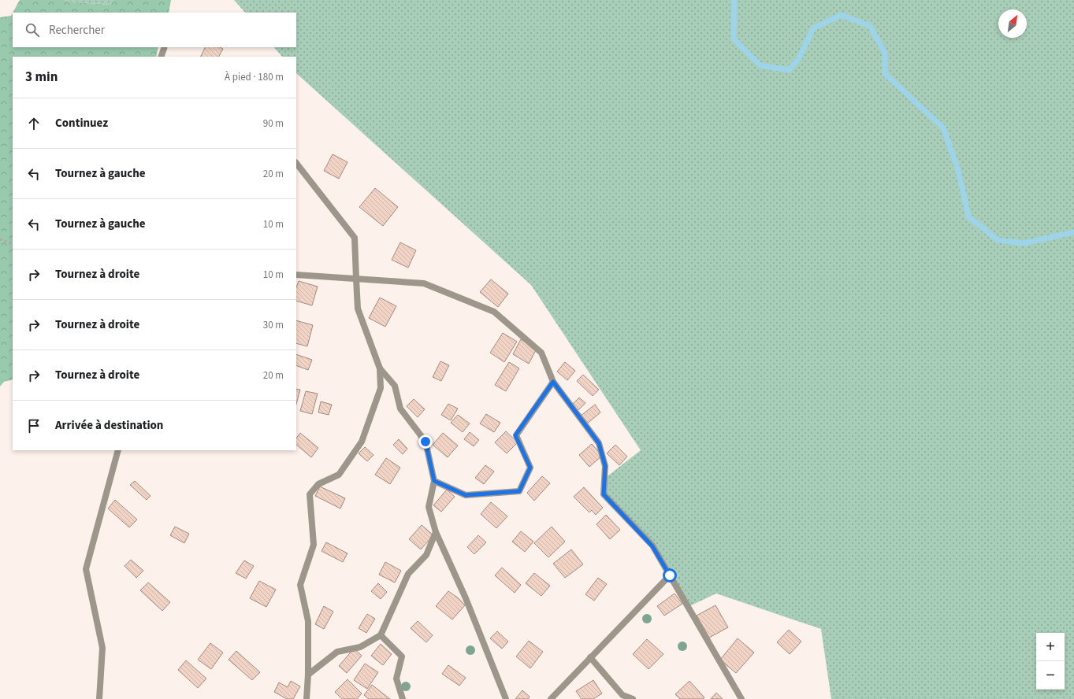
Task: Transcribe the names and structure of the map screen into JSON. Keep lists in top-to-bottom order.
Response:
{
  "north": "top right",
  "page": {
    "search": "Rechercher",
    "heading": ["3 min", "À pied · 180 m"],
    "list": [
      ["Continuez", "90 m"],
      ["Tournez à gauche", "20 m"],
      ["Tournez à gauche", "10 m"],
      ["Tournez à droite", "10 m"],
      ["Tournez à droite", "30 m"],
      ["Tournez à droite", "20 m"],
      "Arrivée à destination"
    ],
    "map_buttons": ["+", "−"]
  }
}
